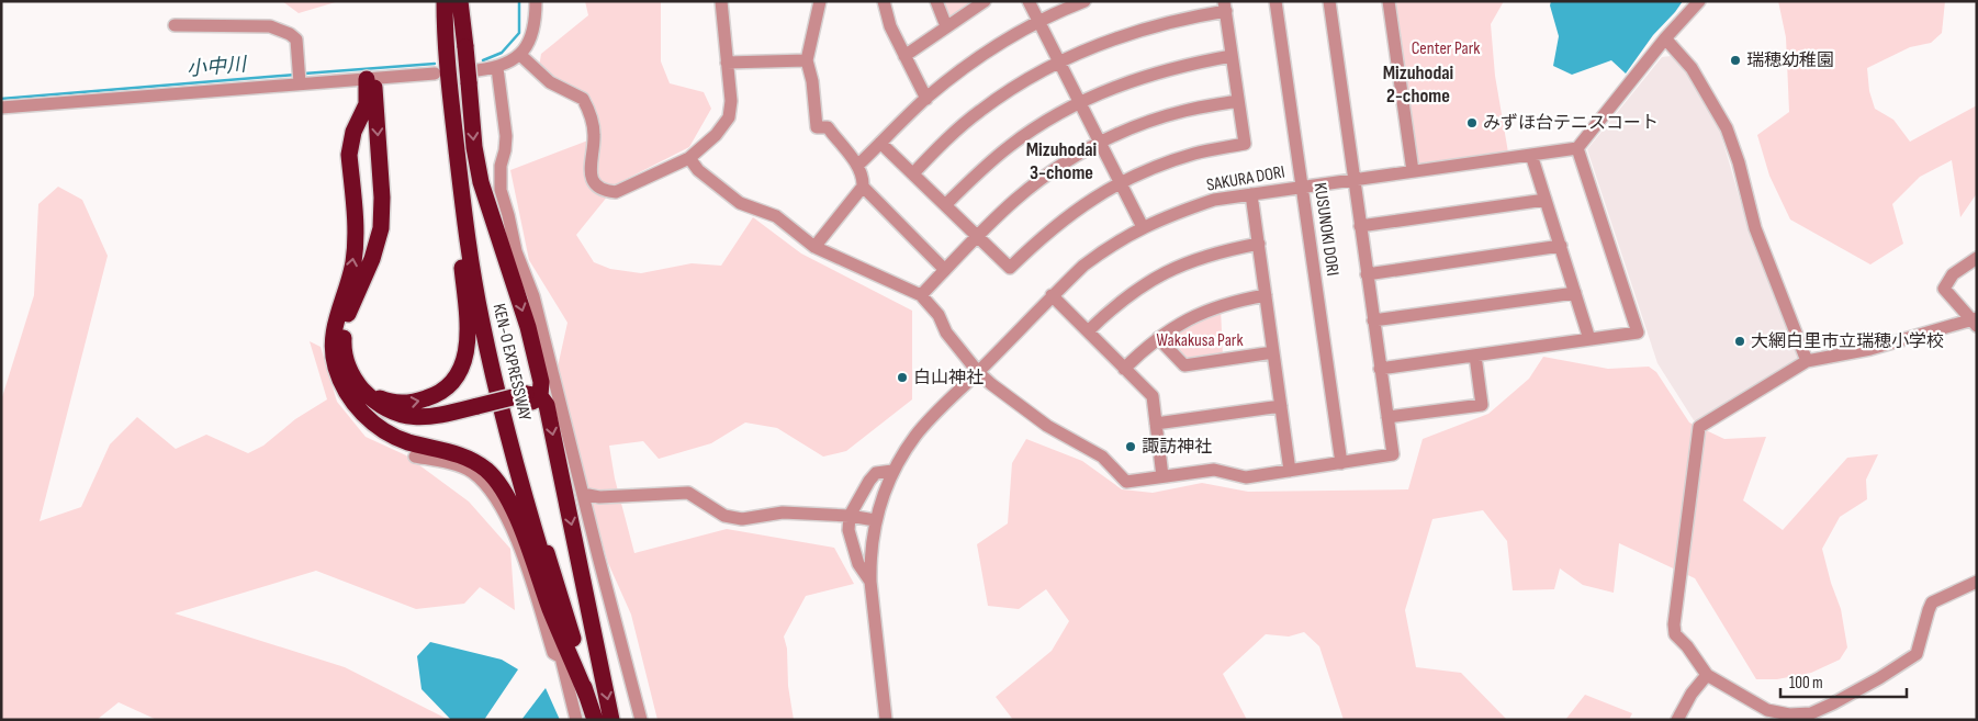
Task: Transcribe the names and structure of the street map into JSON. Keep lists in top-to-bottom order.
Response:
{
  "streets": {
    "highway": ["KEN-O EXPRESSWAY"],
    "street": ["SAKURA DORI", "KUSUNOKI DORI"]
  },
  "crossings": [
    ["SAKURA DORI", "KUSUNOKI DORI"]
  ],
  "districts": ["Mizuhodai 2-chome", "Mizuhodai 3-chome"],
  "water": ["小中川"],
  "parks": ["Center Park", "Wakakusa Park"],
  "places": [
    "瑞穂幼稚園",
    "みずほ台テニスコート",
    "大網白里市立瑞穂小学校",
    "白山神社",
    "諏訪神社"
  ],
  "scale_bar": "100 m"
}
